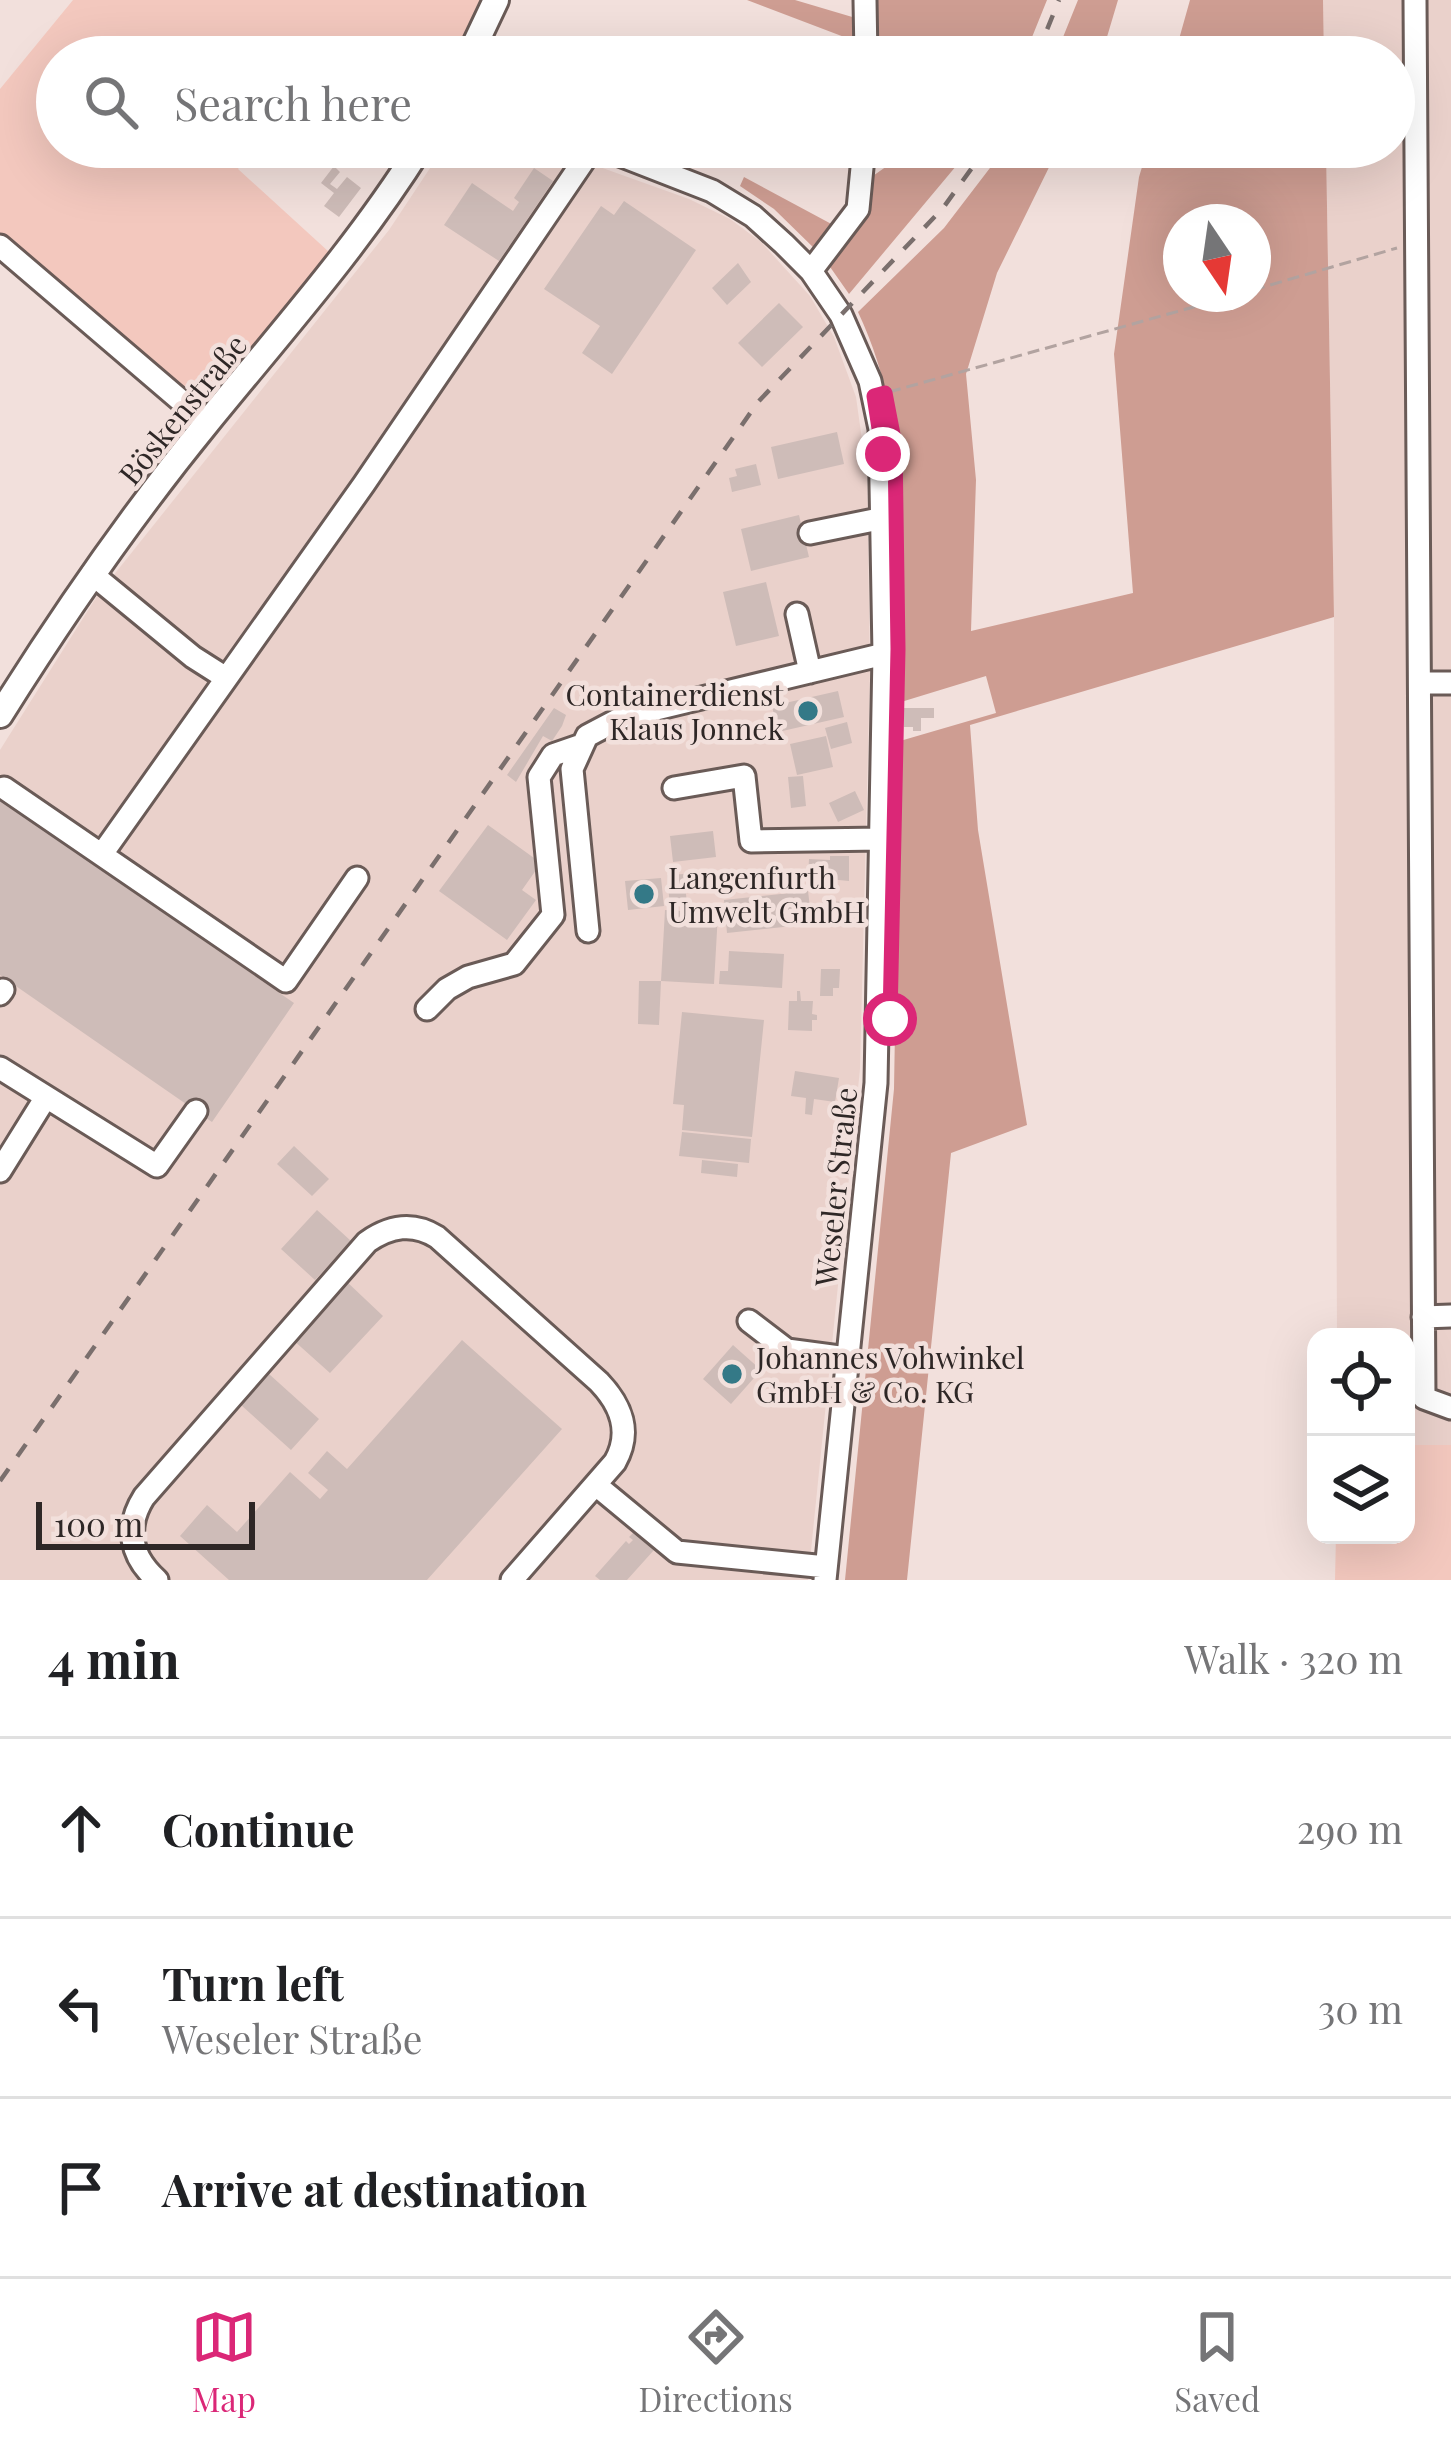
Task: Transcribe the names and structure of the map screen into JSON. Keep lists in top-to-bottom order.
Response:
{
  "streets": {
    "main road": ["Böskenstraße"],
    "street": ["Weseler Straße"]
  },
  "places": ["Containerdienst Klaus Jonnek", "Langenfurth Umwelt GmbH", "Johannes Vohwinkel GmbH & Co. KG"],
  "scale_bar": "100 m",
  "north": "bottom",
  "page": {
    "search": "Search here",
    "scale": "100 m",
    "heading": ["4 min", "Walk · 320 m"],
    "list": [
      ["Continue", "290 m"],
      ["Turn left", "Weseler Straße", "30 m"],
      "Arrive at destination"
    ],
    "nav": ["Map", "Directions", "Saved"]
  }
}
